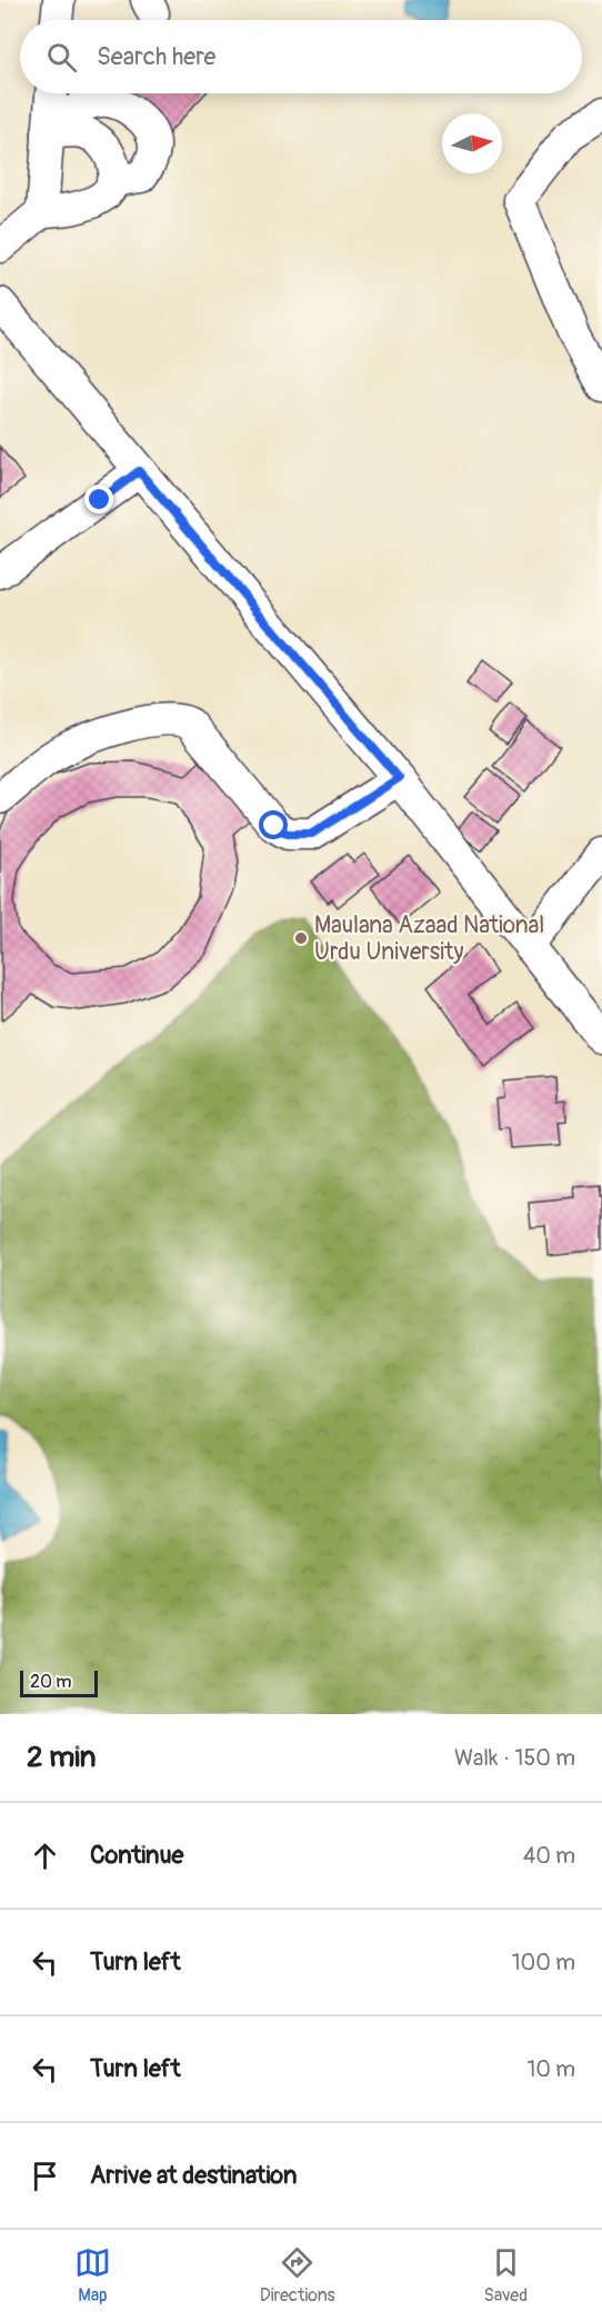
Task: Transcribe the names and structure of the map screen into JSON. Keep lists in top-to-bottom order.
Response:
{
  "places": ["Maulana Azaad National Urdu University"],
  "scale_bar": "20 m",
  "north": "right",
  "page": {
    "search": "Search here",
    "scale": "20 m",
    "heading": ["2 min", "Walk · 150 m"],
    "list": [
      ["Continue", "40 m"],
      ["Turn left", "100 m"],
      ["Turn left", "10 m"],
      "Arrive at destination"
    ],
    "nav": ["Map", "Directions", "Saved"]
  }
}
